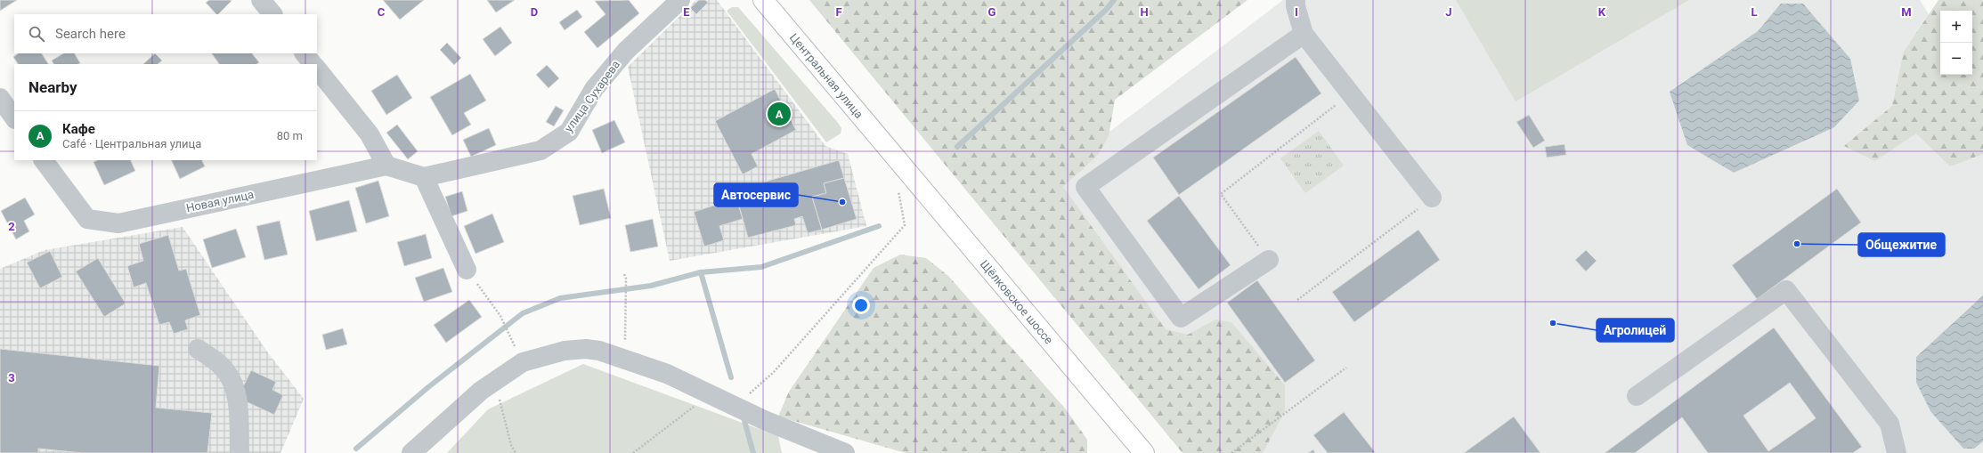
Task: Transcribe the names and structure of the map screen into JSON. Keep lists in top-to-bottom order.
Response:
{
  "streets": {
    "main road": ["Центральная улица", "Щёлковское шоссе"],
    "street": ["улица Сухарева", "Новая улица"]
  },
  "crossings": [
    ["Центральная улица", "Щёлковское шоссе"],
    ["улица Сухарева", "Новая улица"]
  ],
  "places": ["Автосервис", "Общежитие", "Агролицей"],
  "page": {
    "map_buttons": ["+", "−"],
    "search": "Search here",
    "heading": "Nearby",
    "pins": "A",
    "list": [
      {
        "mark": "A",
        "name": "Кафе",
        "note": "Café · Центральная улица",
        "value": "80 m"
      }
    ]
  },
  "grid": {
    "columns": [
      "C",
      "D",
      "E",
      "F",
      "G",
      "H",
      "I",
      "J",
      "K",
      "L",
      "M"
    ],
    "rows": ["2", "3"]
  }
}
